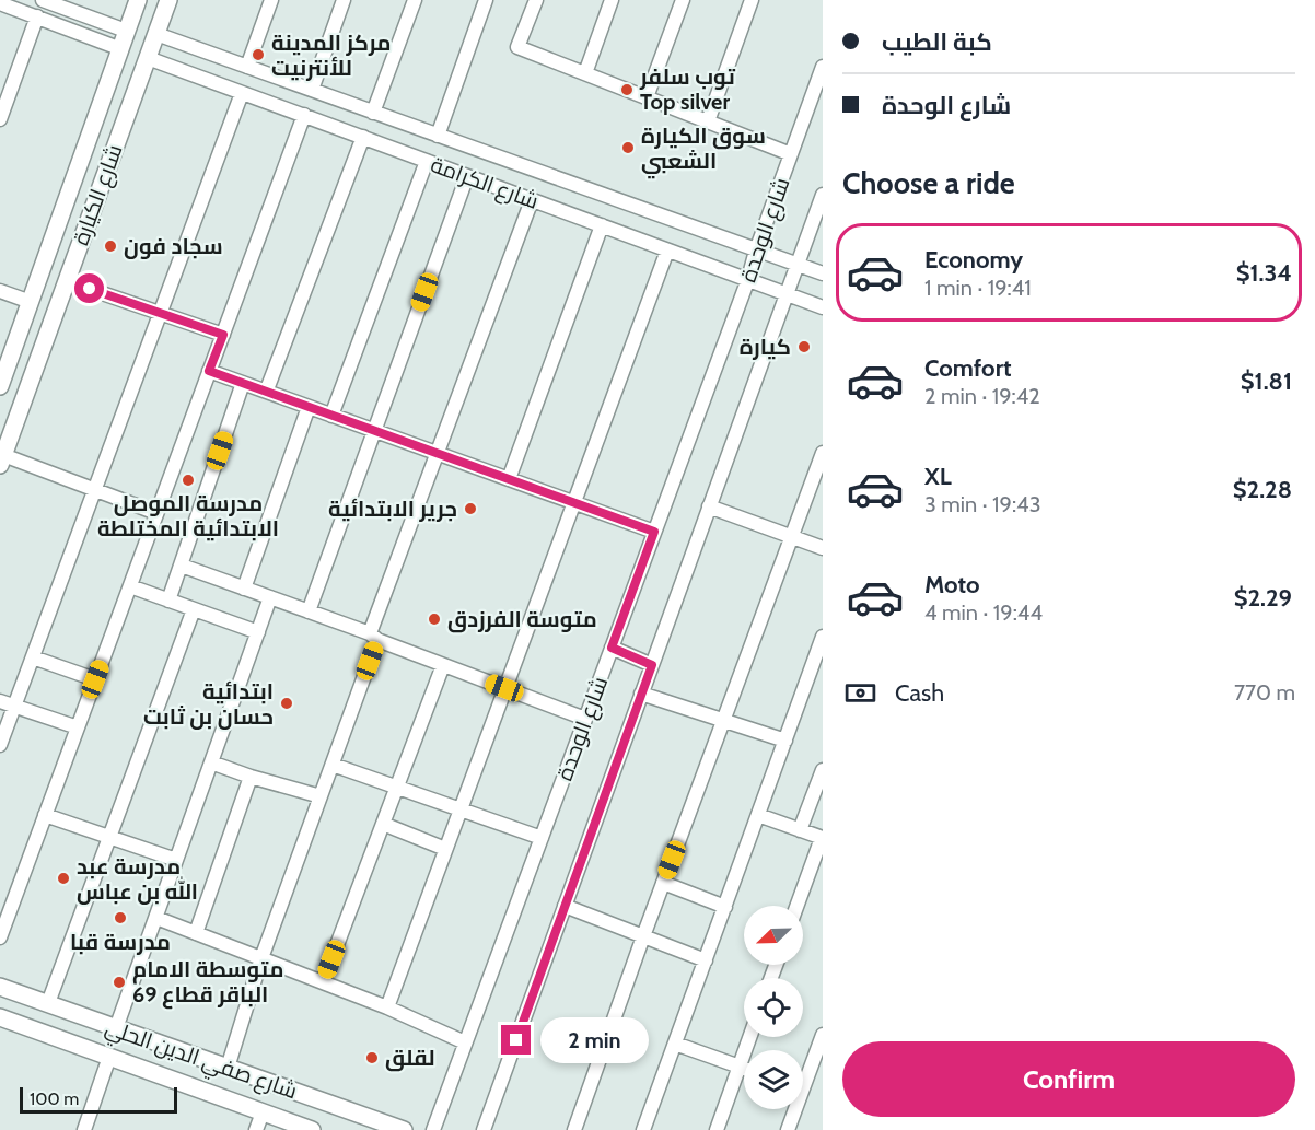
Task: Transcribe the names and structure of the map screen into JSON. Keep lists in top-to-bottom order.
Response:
{
  "streets": {
    "main road": ["شارع الكيارة", "شارع صفي الدين الحلي"],
    "street": ["شارع الكرامة", "شارع الوحدة"]
  },
  "crossings": [
    ["شارع الكرامة", "شارع الكيارة"],
    ["شارع الكرامة", "شارع الوحدة"]
  ],
  "places": [
    "مركز المدينة للأنترنيت",
    "توب سلفر Top silver",
    "سوق الكيارة الشعبي",
    "سجاد فون",
    "كيارة",
    "مدرسة الموصل الابتدائية المختلطة",
    "جرير الابتدائية",
    "متوسة الفرزدق",
    "ابتدائية حسان بن ثابت",
    "مدرسة عبد الله بن عباس",
    "مدرسة قبا",
    "متوسطة الامام الباقر قطاع 69",
    "لقلق"
  ],
  "scale_bar": "100 m",
  "north": "bottom left",
  "page": {
    "banner": ["كبة الطيب", "شارع الوحدة"],
    "heading": "Choose a ride",
    "list": [
      {
        "name": "Economy",
        "note": "1 min · 19:41",
        "value": "$1.34"
      },
      {
        "name": "Comfort",
        "note": "2 min · 19:42",
        "value": "$1.81"
      },
      {
        "name": "XL",
        "note": "3 min · 19:43",
        "value": "$2.28"
      },
      {
        "name": "Moto",
        "note": "4 min · 19:44",
        "value": "$2.29"
      }
    ],
    "pay": ["Cash", "770 m"],
    "bubble": "2 min",
    "buttons": "Confirm",
    "scale": "100 m"
  }
}
